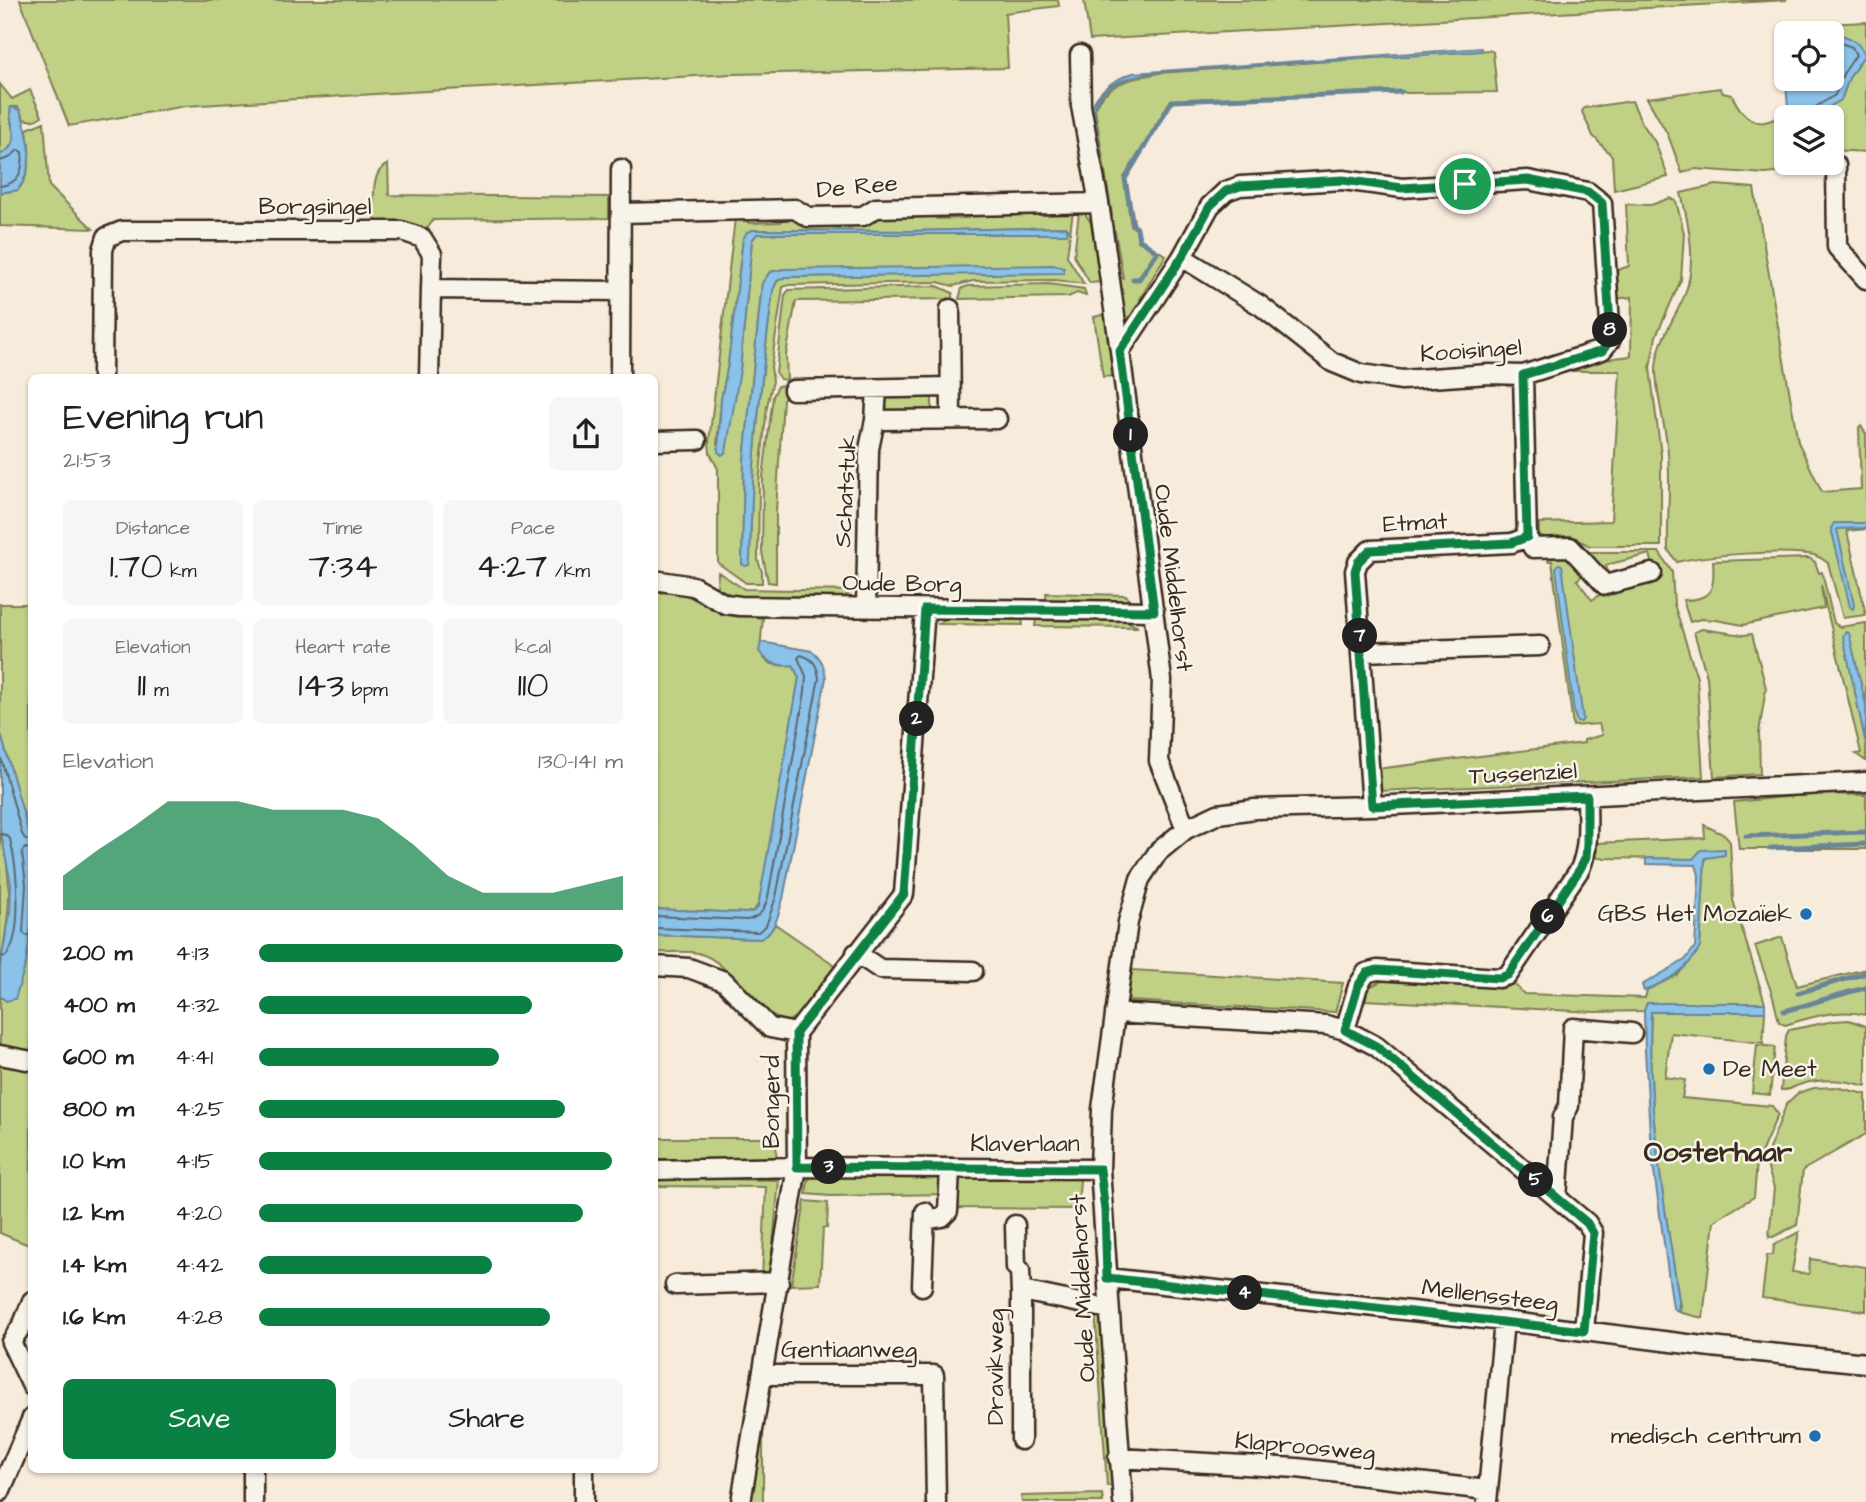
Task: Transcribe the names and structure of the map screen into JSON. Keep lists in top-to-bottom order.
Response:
{
  "streets": {
    "street": [
      "De Ree",
      "Borgsingel",
      "Kooisingel",
      "Schatstuk",
      "Etmat",
      "Oude Middelhorst",
      "Oude Borg",
      "Tussenziel",
      "Bongerd",
      "Klaverlaan",
      "Mellenssteeg",
      "Gentiaanweg",
      "Dravikweg",
      "Klaproosweg"
    ]
  },
  "crossings": [
    ["De Ree", "Oude Middelhorst"],
    ["Kooisingel", "Oude Middelhorst"],
    ["Schatstuk", "Oude Borg"],
    ["Etmat", "Tussenziel"],
    ["Oude Middelhorst", "Oude Borg"],
    ["Oude Middelhorst", "Tussenziel"],
    ["Oude Middelhorst", "Klaverlaan"],
    ["Oude Middelhorst", "Mellenssteeg"],
    ["Oude Middelhorst", "Dravikweg"],
    ["Oude Middelhorst", "Klaproosweg"],
    ["Bongerd", "Klaverlaan"],
    ["Bongerd", "Gentiaanweg"]
  ],
  "districts": ["Oosterhaar"],
  "places": ["GBS Het Mozaïek", "De Meet", "medisch centrum"],
  "page": {
    "pins": [
      "8",
      "1",
      "7",
      "2",
      "6",
      "3",
      "5",
      "4"
    ],
    "heading": ["Evening run", "21:53"],
    "stats": [
      ["Distance", "1.70 km"],
      ["Time", "7:34"],
      ["Pace", "4:27 /km"],
      ["Elevation", "11 m"],
      ["Heart rate", "143 bpm"],
      ["kcal", "110"]
    ],
    "chart": ["Elevation", "130–141 m"],
    "list": [
      {
        "name": "200 m",
        "note": "4:13"
      },
      {
        "name": "400 m",
        "note": "4:32"
      },
      {
        "name": "600 m",
        "note": "4:41"
      },
      {
        "name": "800 m",
        "note": "4:25"
      },
      {
        "name": "1.0 km",
        "note": "4:15"
      },
      {
        "name": "1.2 km",
        "note": "4:20"
      },
      {
        "name": "1.4 km",
        "note": "4:42"
      },
      {
        "name": "1.6 km",
        "note": "4:28"
      }
    ],
    "buttons": ["Save", "Share"]
  }
}
